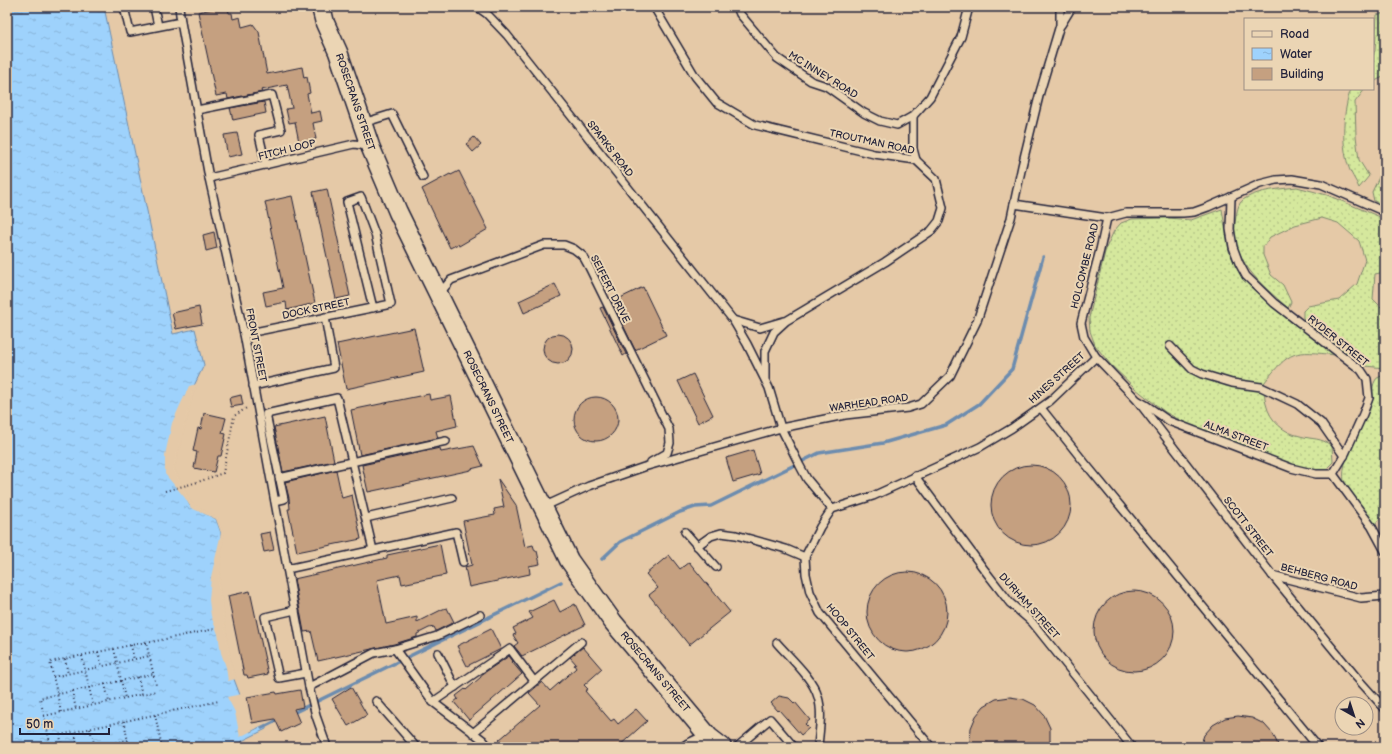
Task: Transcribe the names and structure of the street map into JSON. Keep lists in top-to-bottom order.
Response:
{
  "streets": {
    "street": ["ROSECRANS STREET"],
    "lane": [
      "MC INNEY ROAD",
      "TROUTMAN ROAD",
      "SPARKS ROAD",
      "FITCH LOOP",
      "HOLCOMBE ROAD",
      "SEIFERT DRIVE",
      "DOCK STREET",
      "RYDER STREET",
      "FRONT STREET",
      "HINES STREET",
      "WARHEAD ROAD",
      "ALMA STREET",
      "SCOTT STREET",
      "BEHBERG ROAD",
      "DURHAM STREET",
      "HOOP STREET"
    ]
  },
  "crossings": [
    ["ROSECRANS STREET", "FITCH LOOP"],
    ["ROSECRANS STREET", "SEIFERT DRIVE"],
    ["ROSECRANS STREET", "WARHEAD ROAD"],
    ["TROUTMAN ROAD", "SPARKS ROAD"],
    ["TROUTMAN ROAD", "WARHEAD ROAD"],
    ["FITCH LOOP", "FRONT STREET"],
    ["HOLCOMBE ROAD", "RYDER STREET"],
    ["HOLCOMBE ROAD", "HINES STREET"],
    ["SEIFERT DRIVE", "WARHEAD ROAD"],
    ["DOCK STREET", "FRONT STREET"],
    ["RYDER STREET", "ALMA STREET"],
    ["HINES STREET", "SCOTT STREET"],
    ["HINES STREET", "DURHAM STREET"],
    ["ALMA STREET", "SCOTT STREET"],
    ["SCOTT STREET", "BEHBERG ROAD"]
  ],
  "legend": ["Road", "Water", "Building"],
  "scale_bar": "50 m",
  "north": "bottom right"
}
